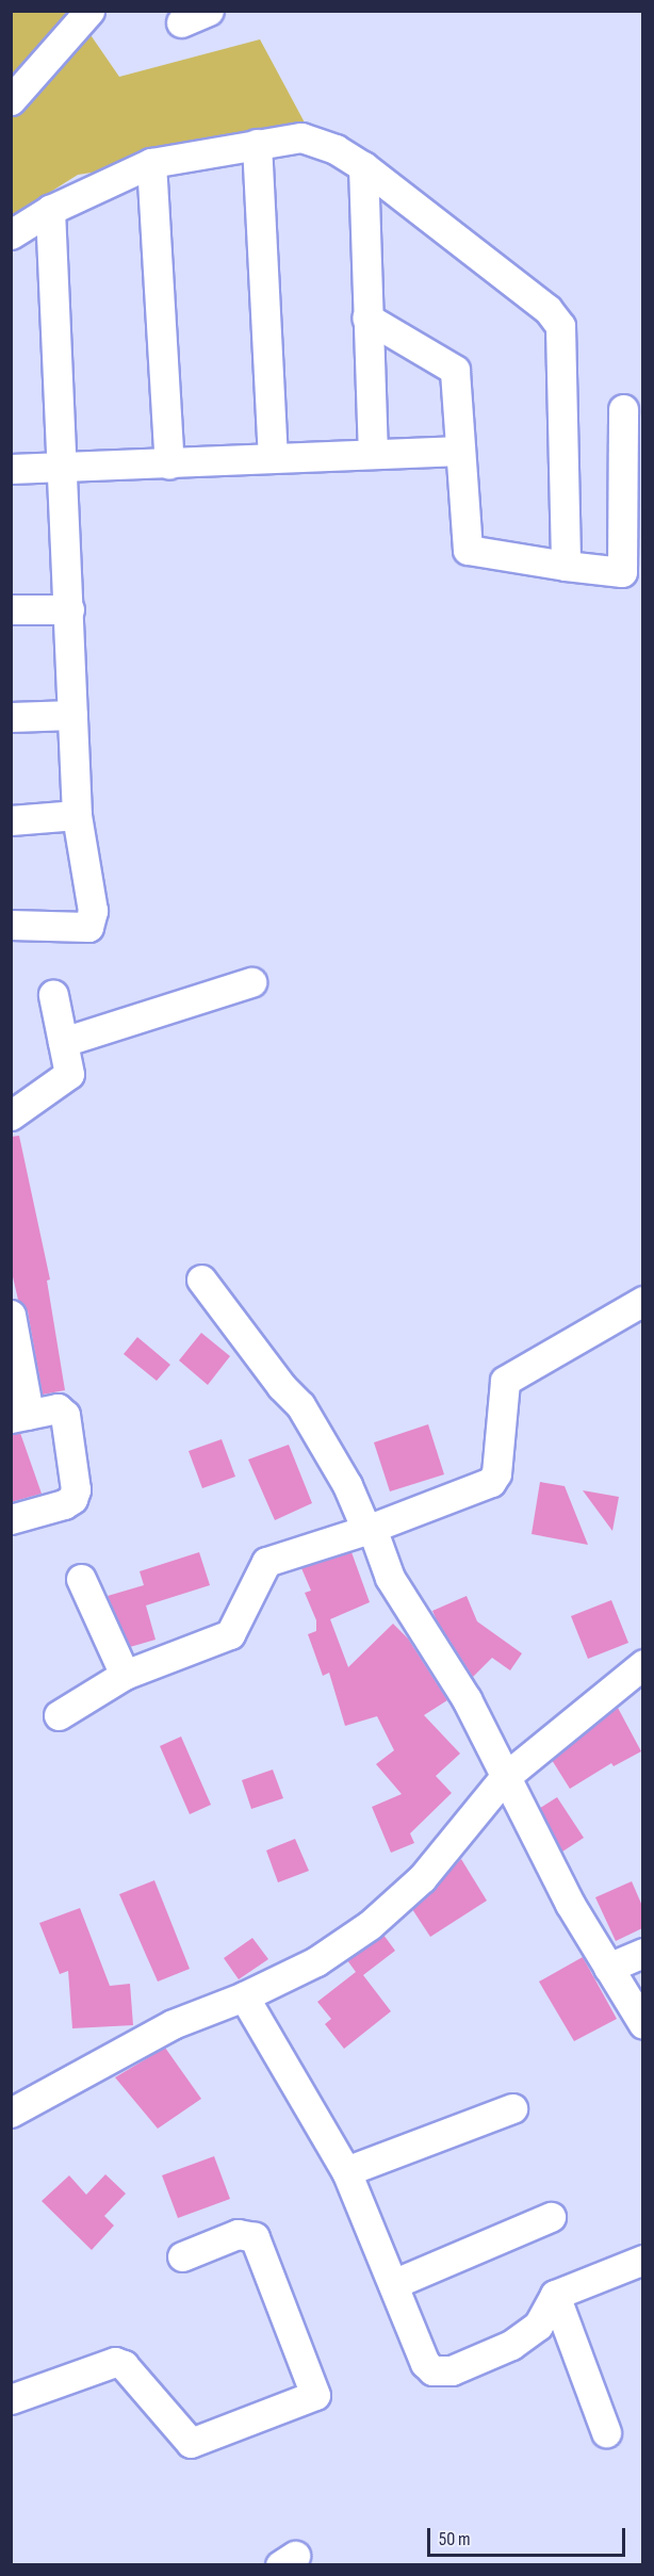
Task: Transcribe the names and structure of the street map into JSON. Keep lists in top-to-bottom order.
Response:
{
  "scale_bar": "50 m"
}
